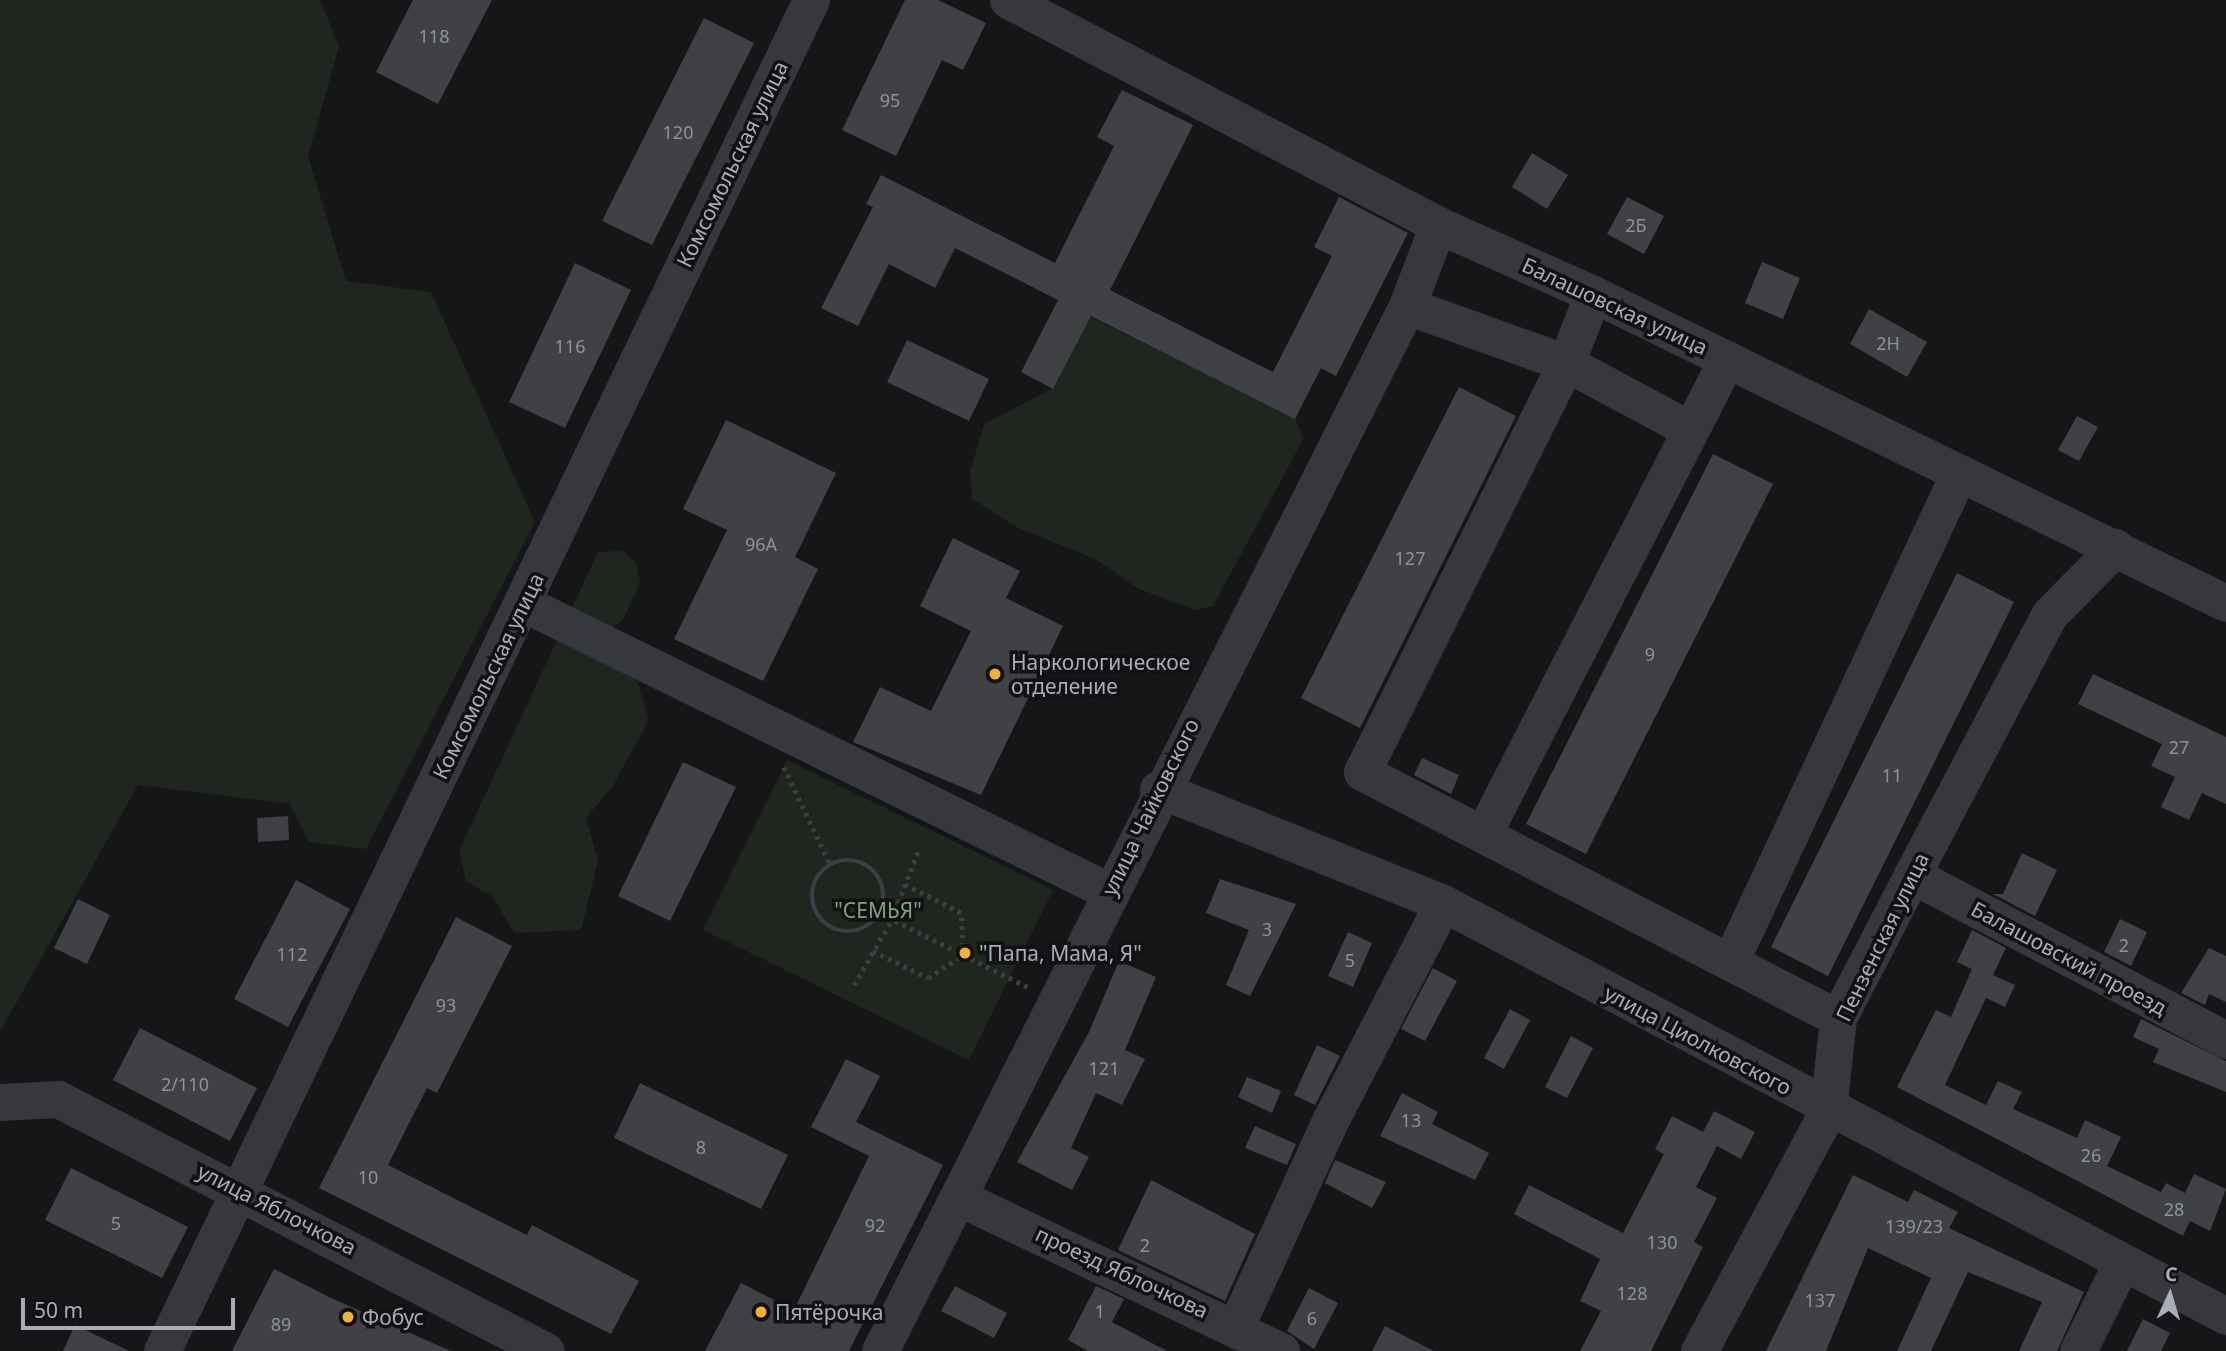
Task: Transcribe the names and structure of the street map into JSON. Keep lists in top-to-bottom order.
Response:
{
  "streets": {
    "street": [
      "Комсомольская улица",
      "Балашовская улица",
      "улица Чайковского",
      "Пензенская улица",
      "Балашовский проезд",
      "улица Циолковского",
      "улица Яблочкова",
      "проезд Яблочкова"
    ]
  },
  "crossings": [
    ["Комсомольская улица", "улица Яблочкова"],
    ["Балашовская улица", "улица Чайковского"],
    ["Балашовская улица", "Пензенская улица"],
    ["улица Чайковского", "улица Циолковского"],
    ["улица Чайковского", "проезд Яблочкова"],
    ["Пензенская улица", "Балашовский проезд"],
    ["Пензенская улица", "улица Циолковского"]
  ],
  "parks": ["\"СЕМЬЯ\""],
  "places": [
    "Наркологическое отделение",
    "\"Папа, Мама, Я\"",
    "Пятёрочка",
    "Фобус"
  ],
  "house_numbers": [
    "118",
    "95",
    "120",
    "2Б",
    "2Н",
    "116",
    "96А",
    "127",
    "9",
    "27",
    "11",
    "3",
    "2",
    "112",
    "5",
    "93",
    "121",
    "2/110",
    "13",
    "8",
    "26",
    "10",
    "28",
    "5",
    "92",
    "139/23",
    "130",
    "2",
    "128",
    "137",
    "1",
    "6",
    "89"
  ],
  "scale_bar": "50 m",
  "north": "top"
}
